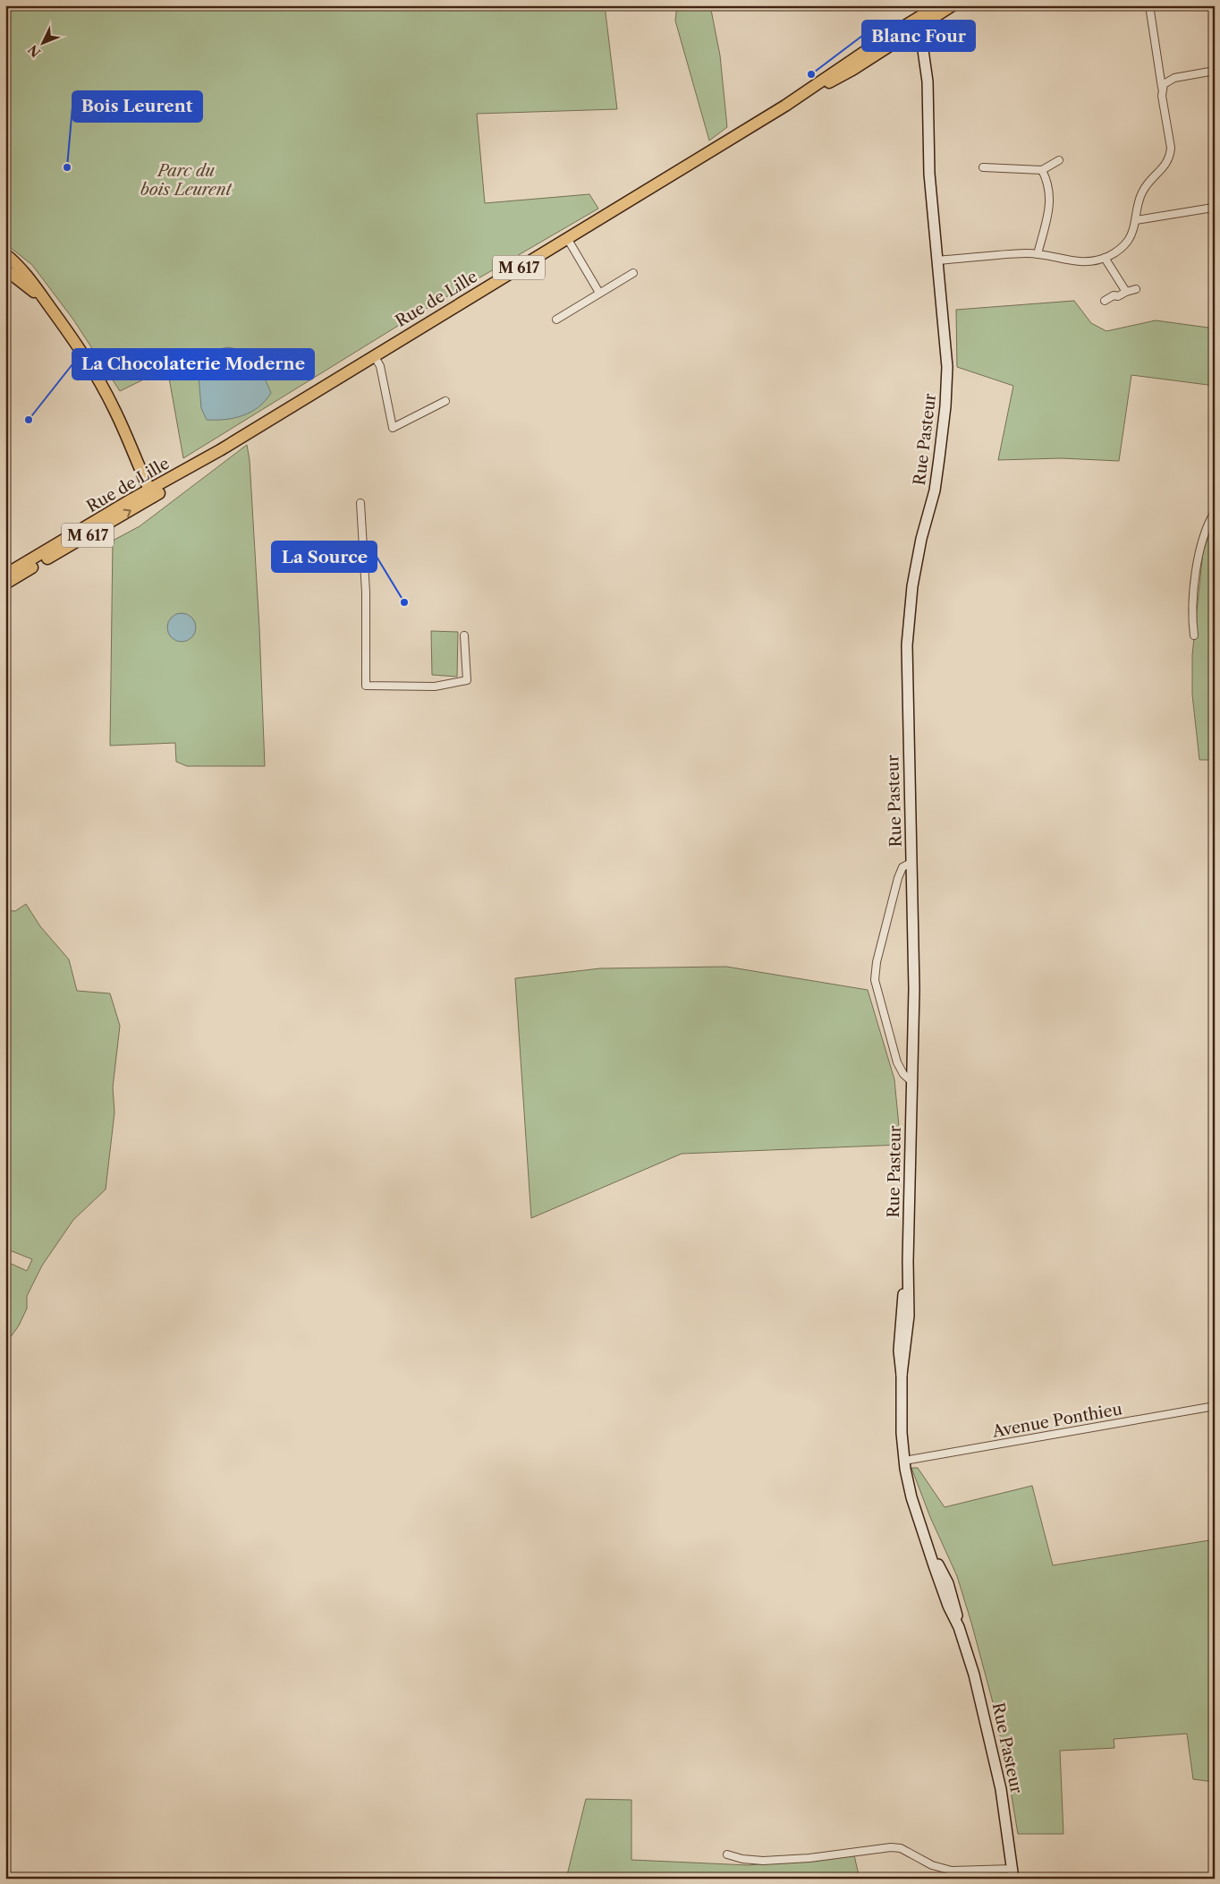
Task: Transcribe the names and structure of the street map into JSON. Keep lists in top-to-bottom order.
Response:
{
  "streets": {
    "main road": ["M 617", "Rue de Lille", "Rue Pasteur"],
    "street": ["Avenue Ponthieu"]
  },
  "crossings": [
    ["Rue de Lille", "Rue Pasteur"],
    ["Rue Pasteur", "Avenue Ponthieu"]
  ],
  "parks": ["Parc du bois Leurent"],
  "places": [
    "Blanc Four",
    "Bois Leurent",
    "La Chocolaterie Moderne",
    "La Source"
  ],
  "north": "bottom left"
}
